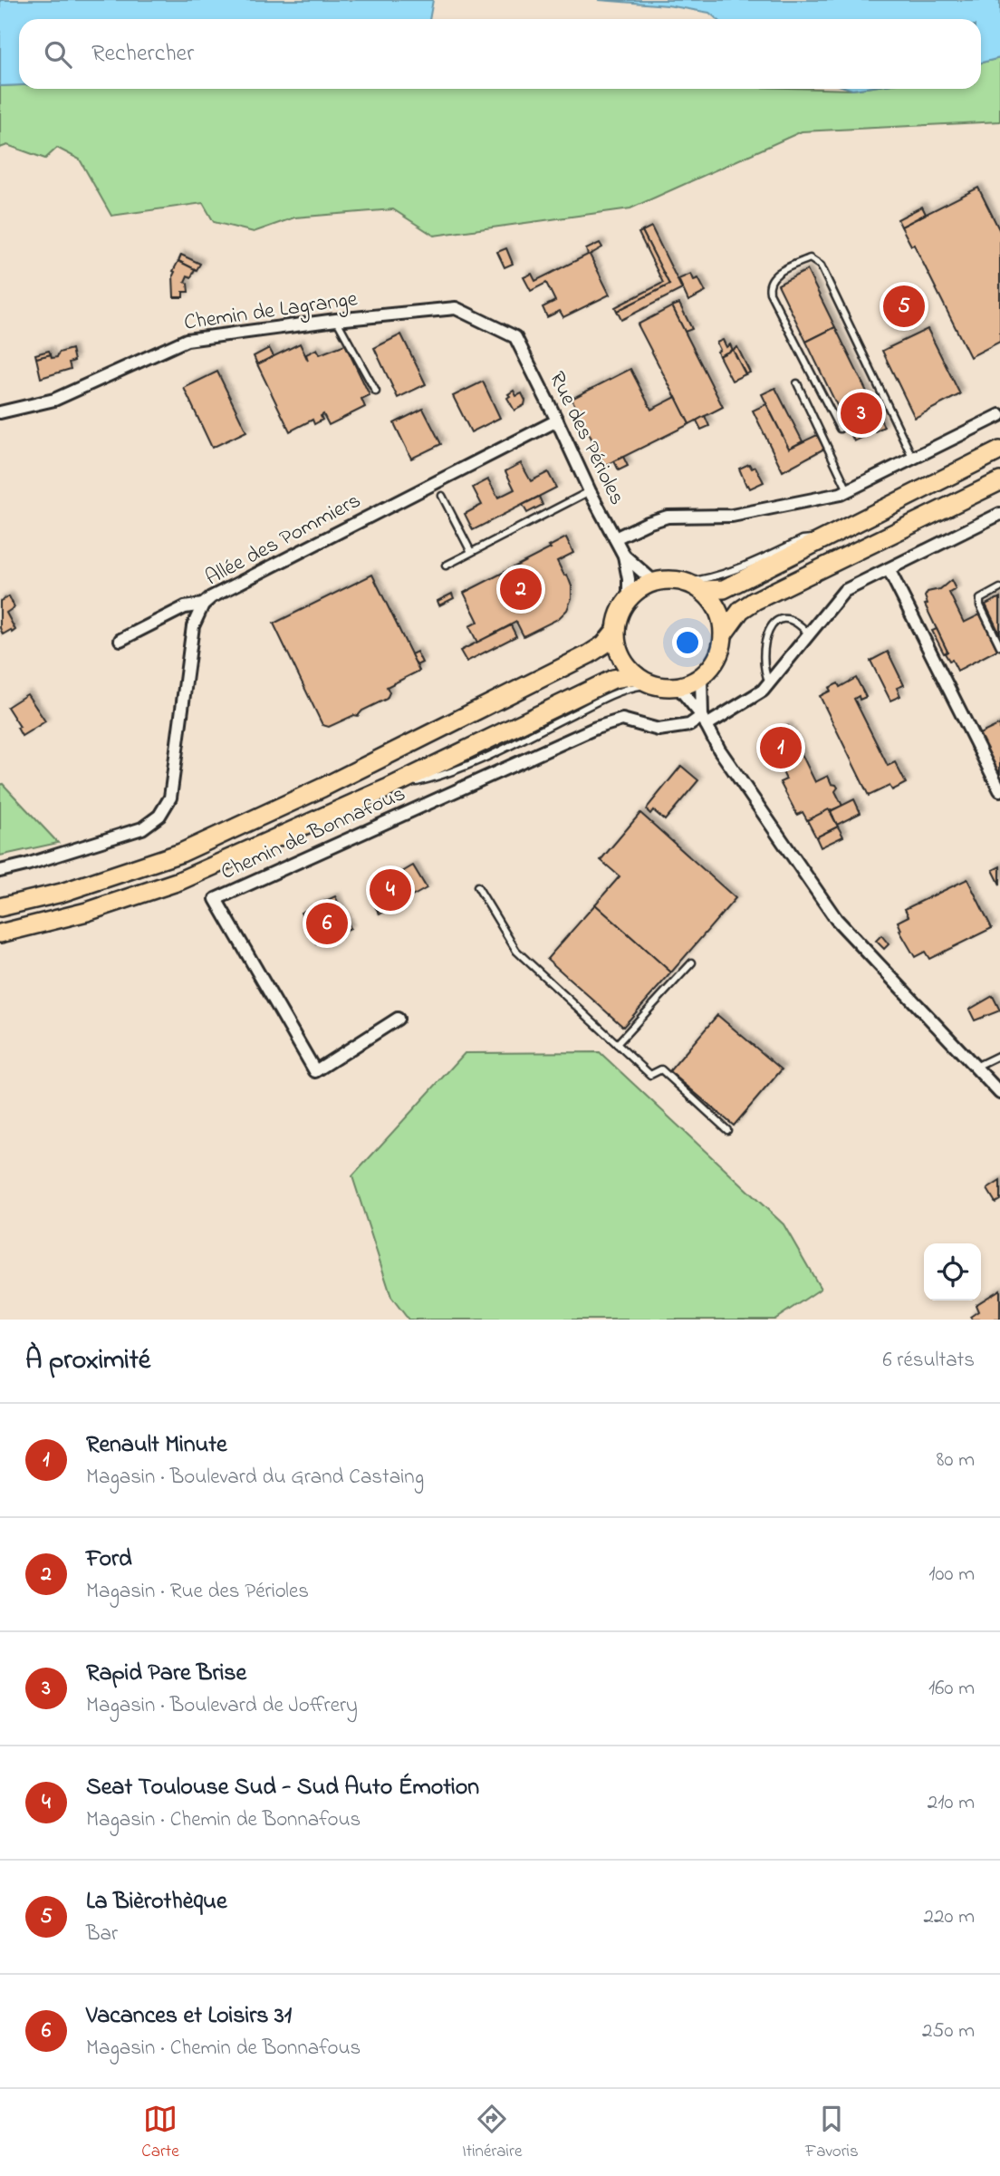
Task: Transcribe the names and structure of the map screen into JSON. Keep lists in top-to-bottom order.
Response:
{
  "streets": {
    "street": [
      "Chemin de Lagrange",
      "Rue des Périoles",
      "Allée des Pommiers",
      "Chemin de Bonnafous"
    ]
  },
  "crossings": [
    ["Chemin de Lagrange", "Rue des Périoles"],
    ["Rue des Périoles", "Allée des Pommiers"]
  ],
  "page": {
    "search": "Rechercher",
    "pins": [
      "5",
      "3",
      "2",
      "1",
      "4",
      "6"
    ],
    "heading": ["À proximité", "6 résultats"],
    "list": [
      {
        "mark": "1",
        "name": "Renault Minute",
        "note": "Magasin · Boulevard du Grand Castaing",
        "value": "80 m"
      },
      {
        "mark": "2",
        "name": "Ford",
        "note": "Magasin · Rue des Périoles",
        "value": "100 m"
      },
      {
        "mark": "3",
        "name": "Rapid Pare Brise",
        "note": "Magasin · Boulevard de Joffrery",
        "value": "160 m"
      },
      {
        "mark": "4",
        "name": "Seat Toulouse Sud - Sud Auto Émotion",
        "note": "Magasin · Chemin de Bonnafous",
        "value": "210 m"
      },
      {
        "mark": "5",
        "name": "La Bièrothèque",
        "note": "Bar",
        "value": "220 m"
      },
      {
        "mark": "6",
        "name": "Vacances et Loisirs 31",
        "note": "Magasin · Chemin de Bonnafous",
        "value": "250 m"
      }
    ],
    "nav": ["Carte", "Itinéraire", "Favoris"]
  }
}
